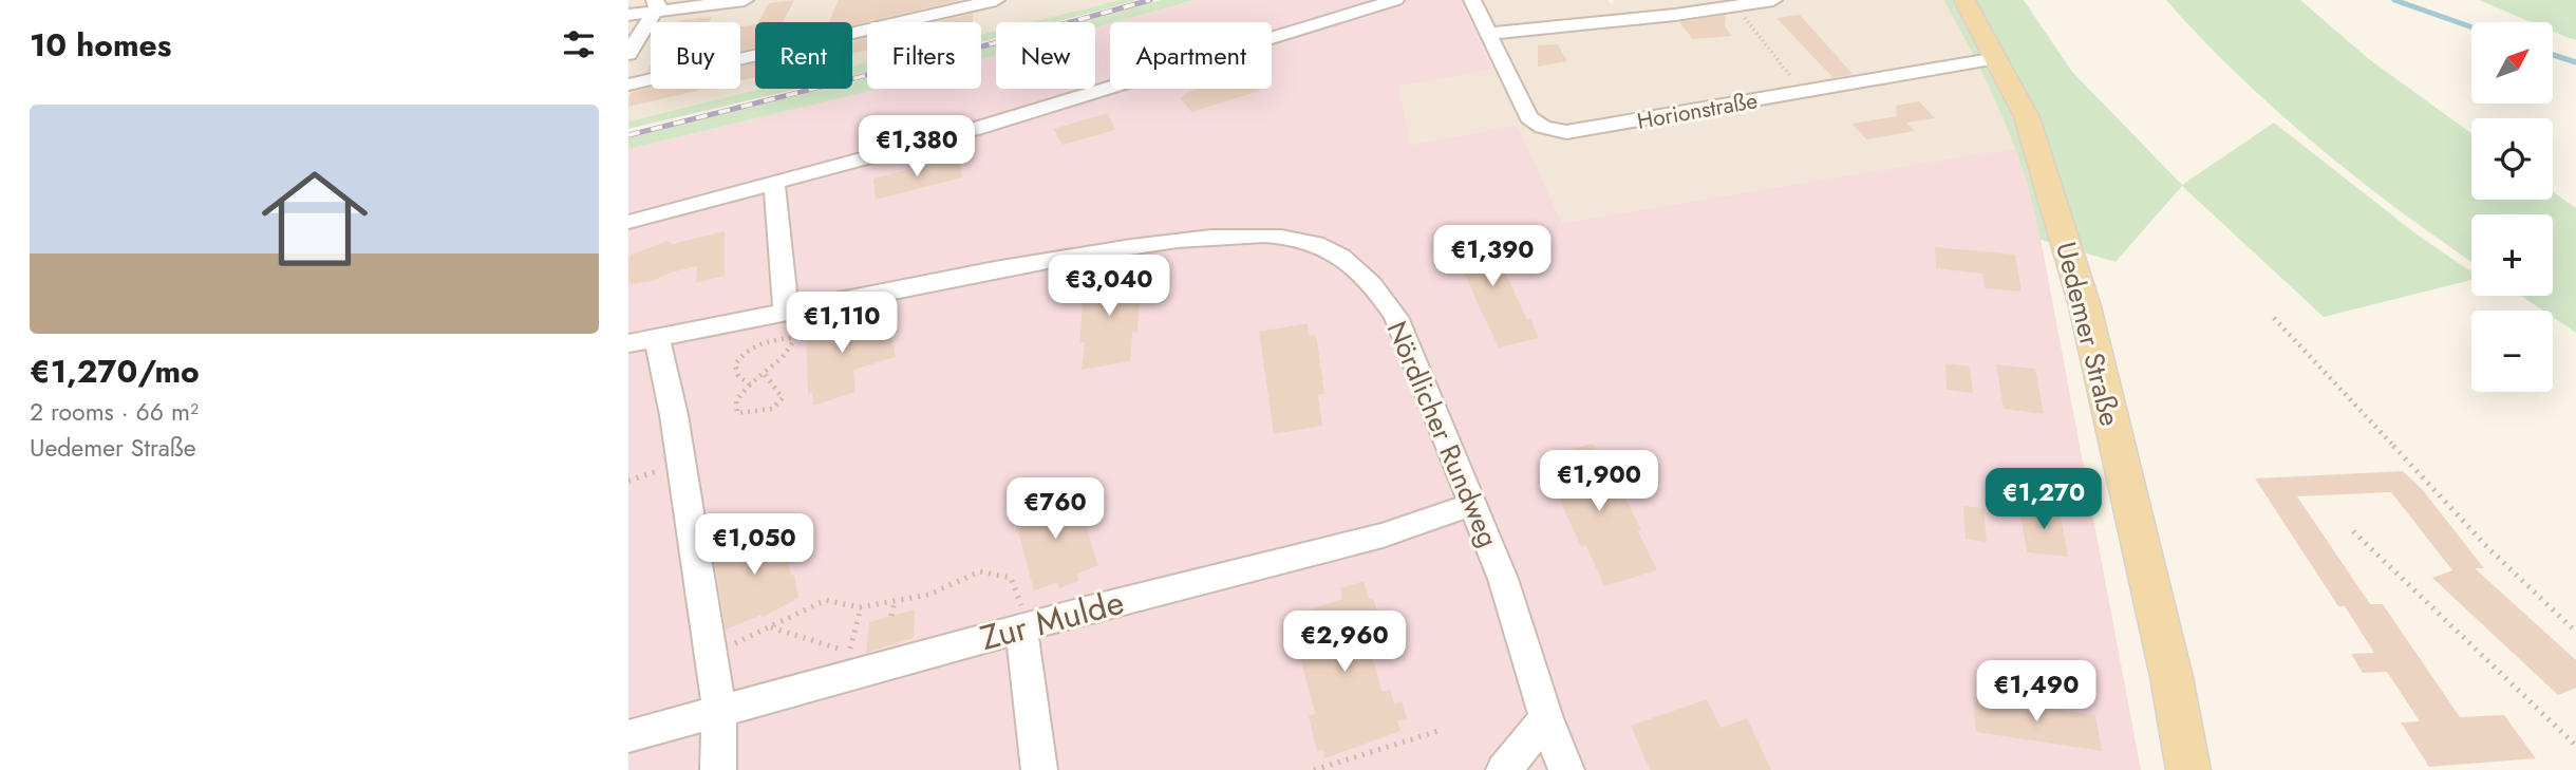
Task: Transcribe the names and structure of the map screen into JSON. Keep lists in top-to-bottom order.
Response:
{
  "streets": {
    "main road": ["Uedemer Straße"],
    "street": ["Horionstraße", "Nördlicher Rundweg", "Zur Mulde"]
  },
  "crossings": [
    ["Horionstraße", "Uedemer Straße"],
    ["Nördlicher Rundweg", "Zur Mulde"]
  ],
  "north": "top right",
  "page": {
    "heading": "10 homes",
    "map_buttons": ["+", "−"],
    "chip": [
      "Buy",
      "Rent",
      "Filters",
      "New",
      "Apartment"
    ],
    "list": [
      {
        "name": "€1,270/mo",
        "note": "2 rooms · 66 m² · Uedemer Straße"
      }
    ],
    "price": [
      "€1,380",
      "€1,390",
      "€3,040",
      "€1,110",
      "€1,900",
      "€1,270",
      "€760",
      "€1,050",
      "€2,960",
      "€1,490"
    ]
  }
}
